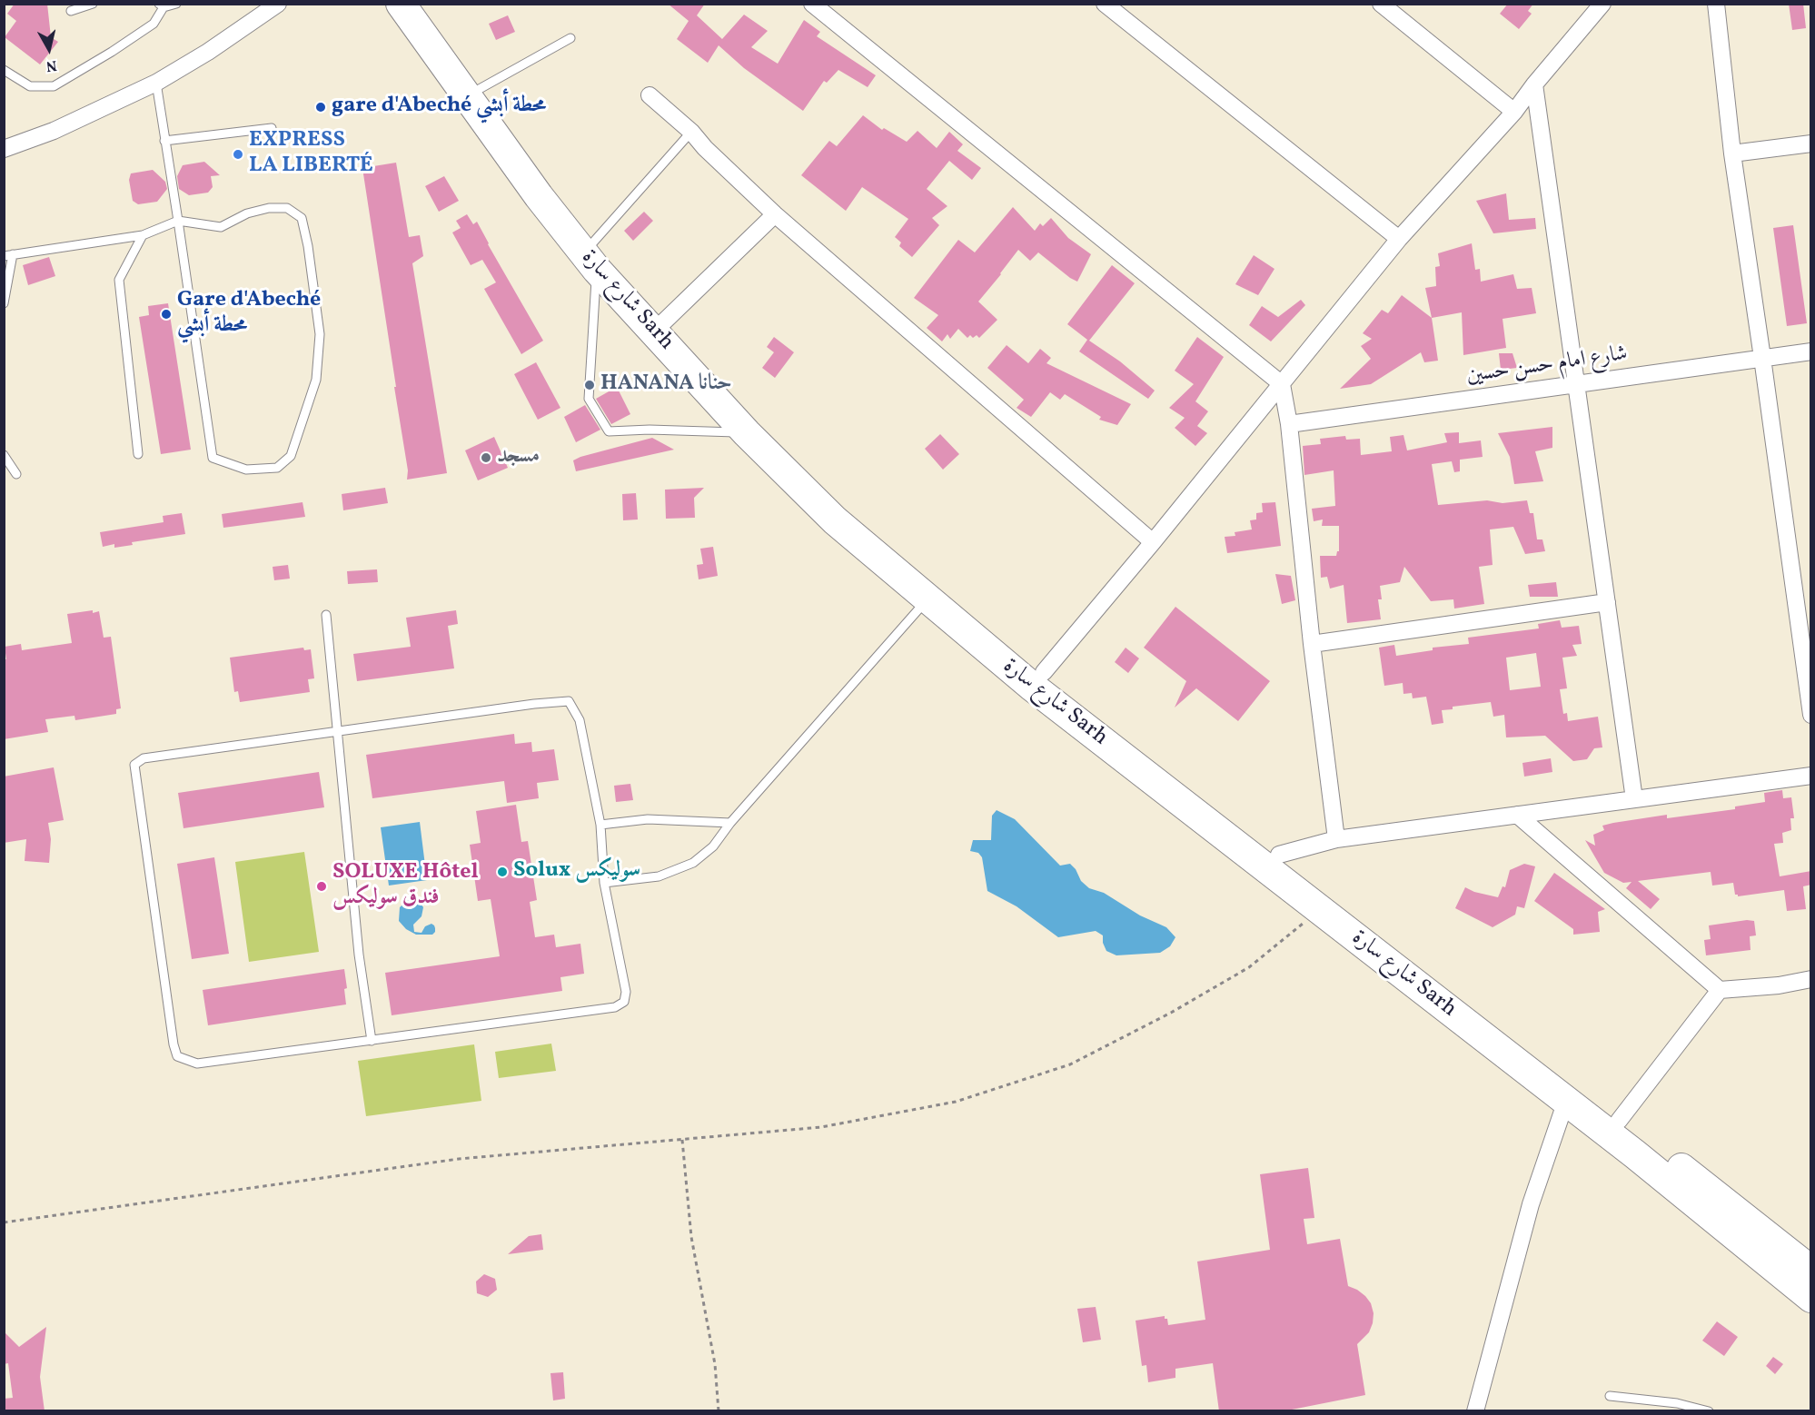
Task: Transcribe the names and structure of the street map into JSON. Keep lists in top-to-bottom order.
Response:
{
  "streets": {
    "highway": ["شارع سارة Sarh"],
    "street": ["شارع امام حسن حسين"]
  },
  "places": [
    "gare d'Abeché محطة أبشي",
    "EXPRESS LA LIBERTÉ",
    "Gare d'Abeché محطة أبشي",
    "HANANA حنانا",
    "مسجد",
    "Solux سوليكس",
    "SOLUXE Hôtel فندق سوليكس"
  ],
  "north": "bottom"
}
